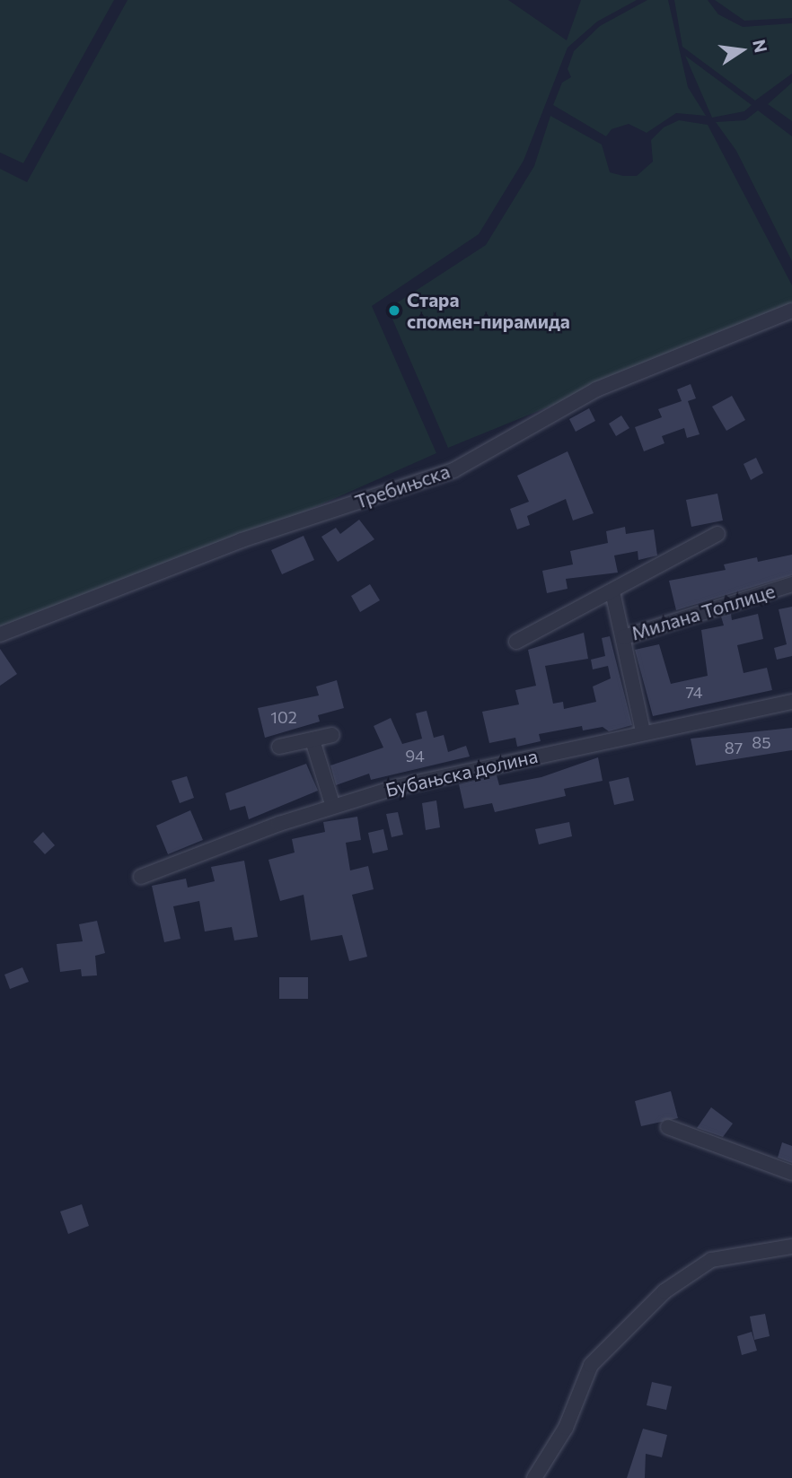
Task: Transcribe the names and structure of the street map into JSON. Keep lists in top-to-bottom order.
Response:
{
  "streets": {
    "street": ["Требињска", "Милана Топлице", "Бубањска долина"]
  },
  "places": ["Стара спомен-пирамида"],
  "house_numbers": [
    "74",
    "102",
    "85",
    "87",
    "94"
  ],
  "north": "right"
}
